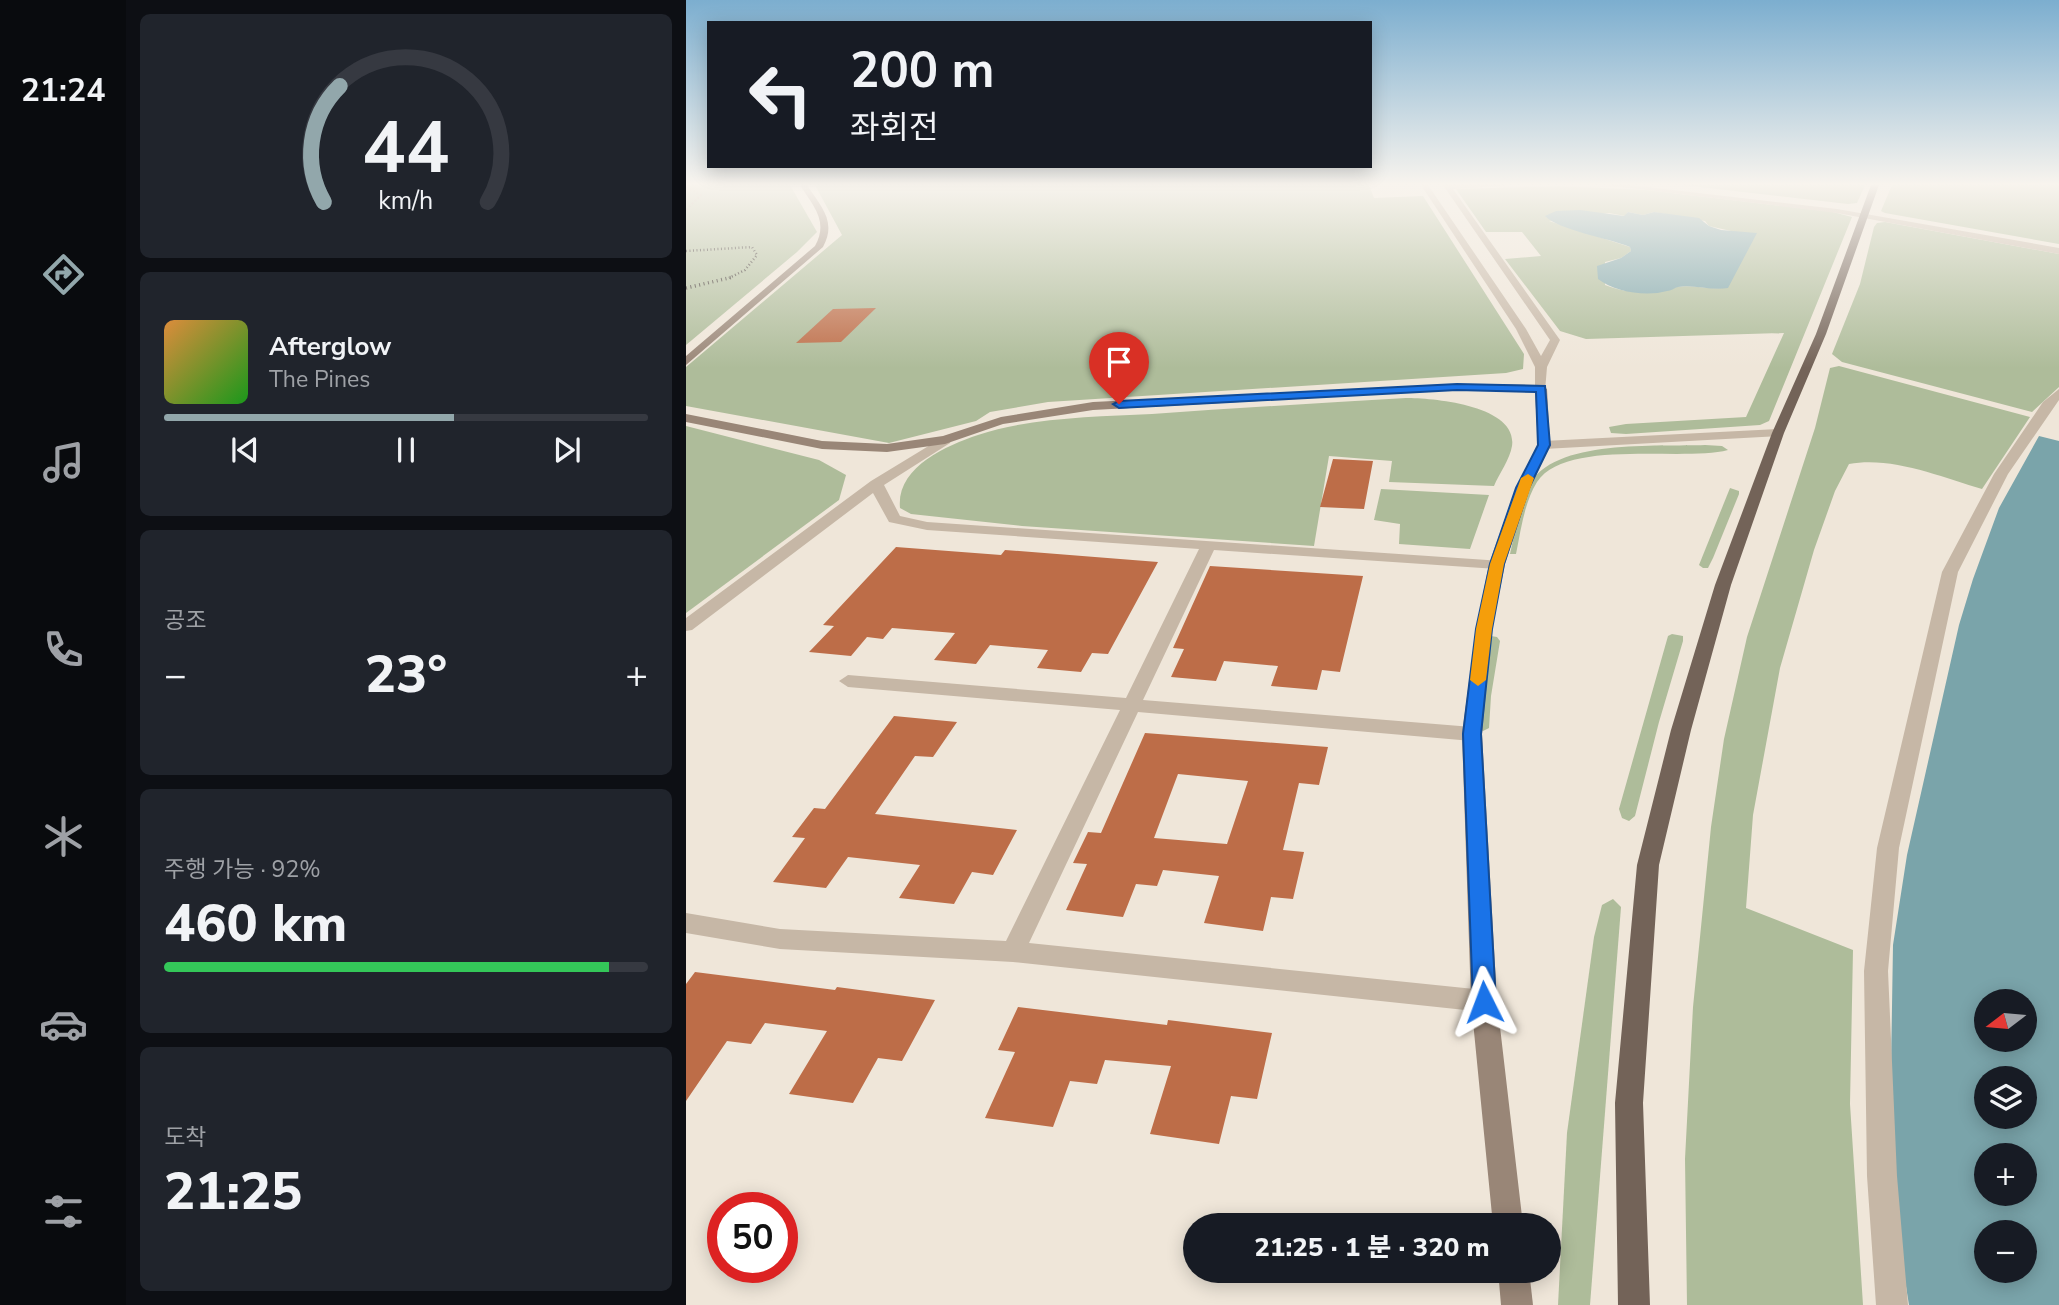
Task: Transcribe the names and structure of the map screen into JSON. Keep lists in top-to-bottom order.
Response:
{
  "north": "left",
  "page": {
    "tabs": "21:24",
    "turn": ["200 m", "좌회전"],
    "song": ["Afterglow", "The Pines"],
    "tile": [
      "공조",
      ["주행 가능 · 92%", "460 km"],
      ["도착", "21:25"]
    ],
    "heat": ["−", "23°", "+"],
    "map_buttons": ["+", "−"],
    "limit": "50",
    "trip": "21:25 · 1 분 · 320 m",
    "gauge": ["44", "km/h"]
  }
}
